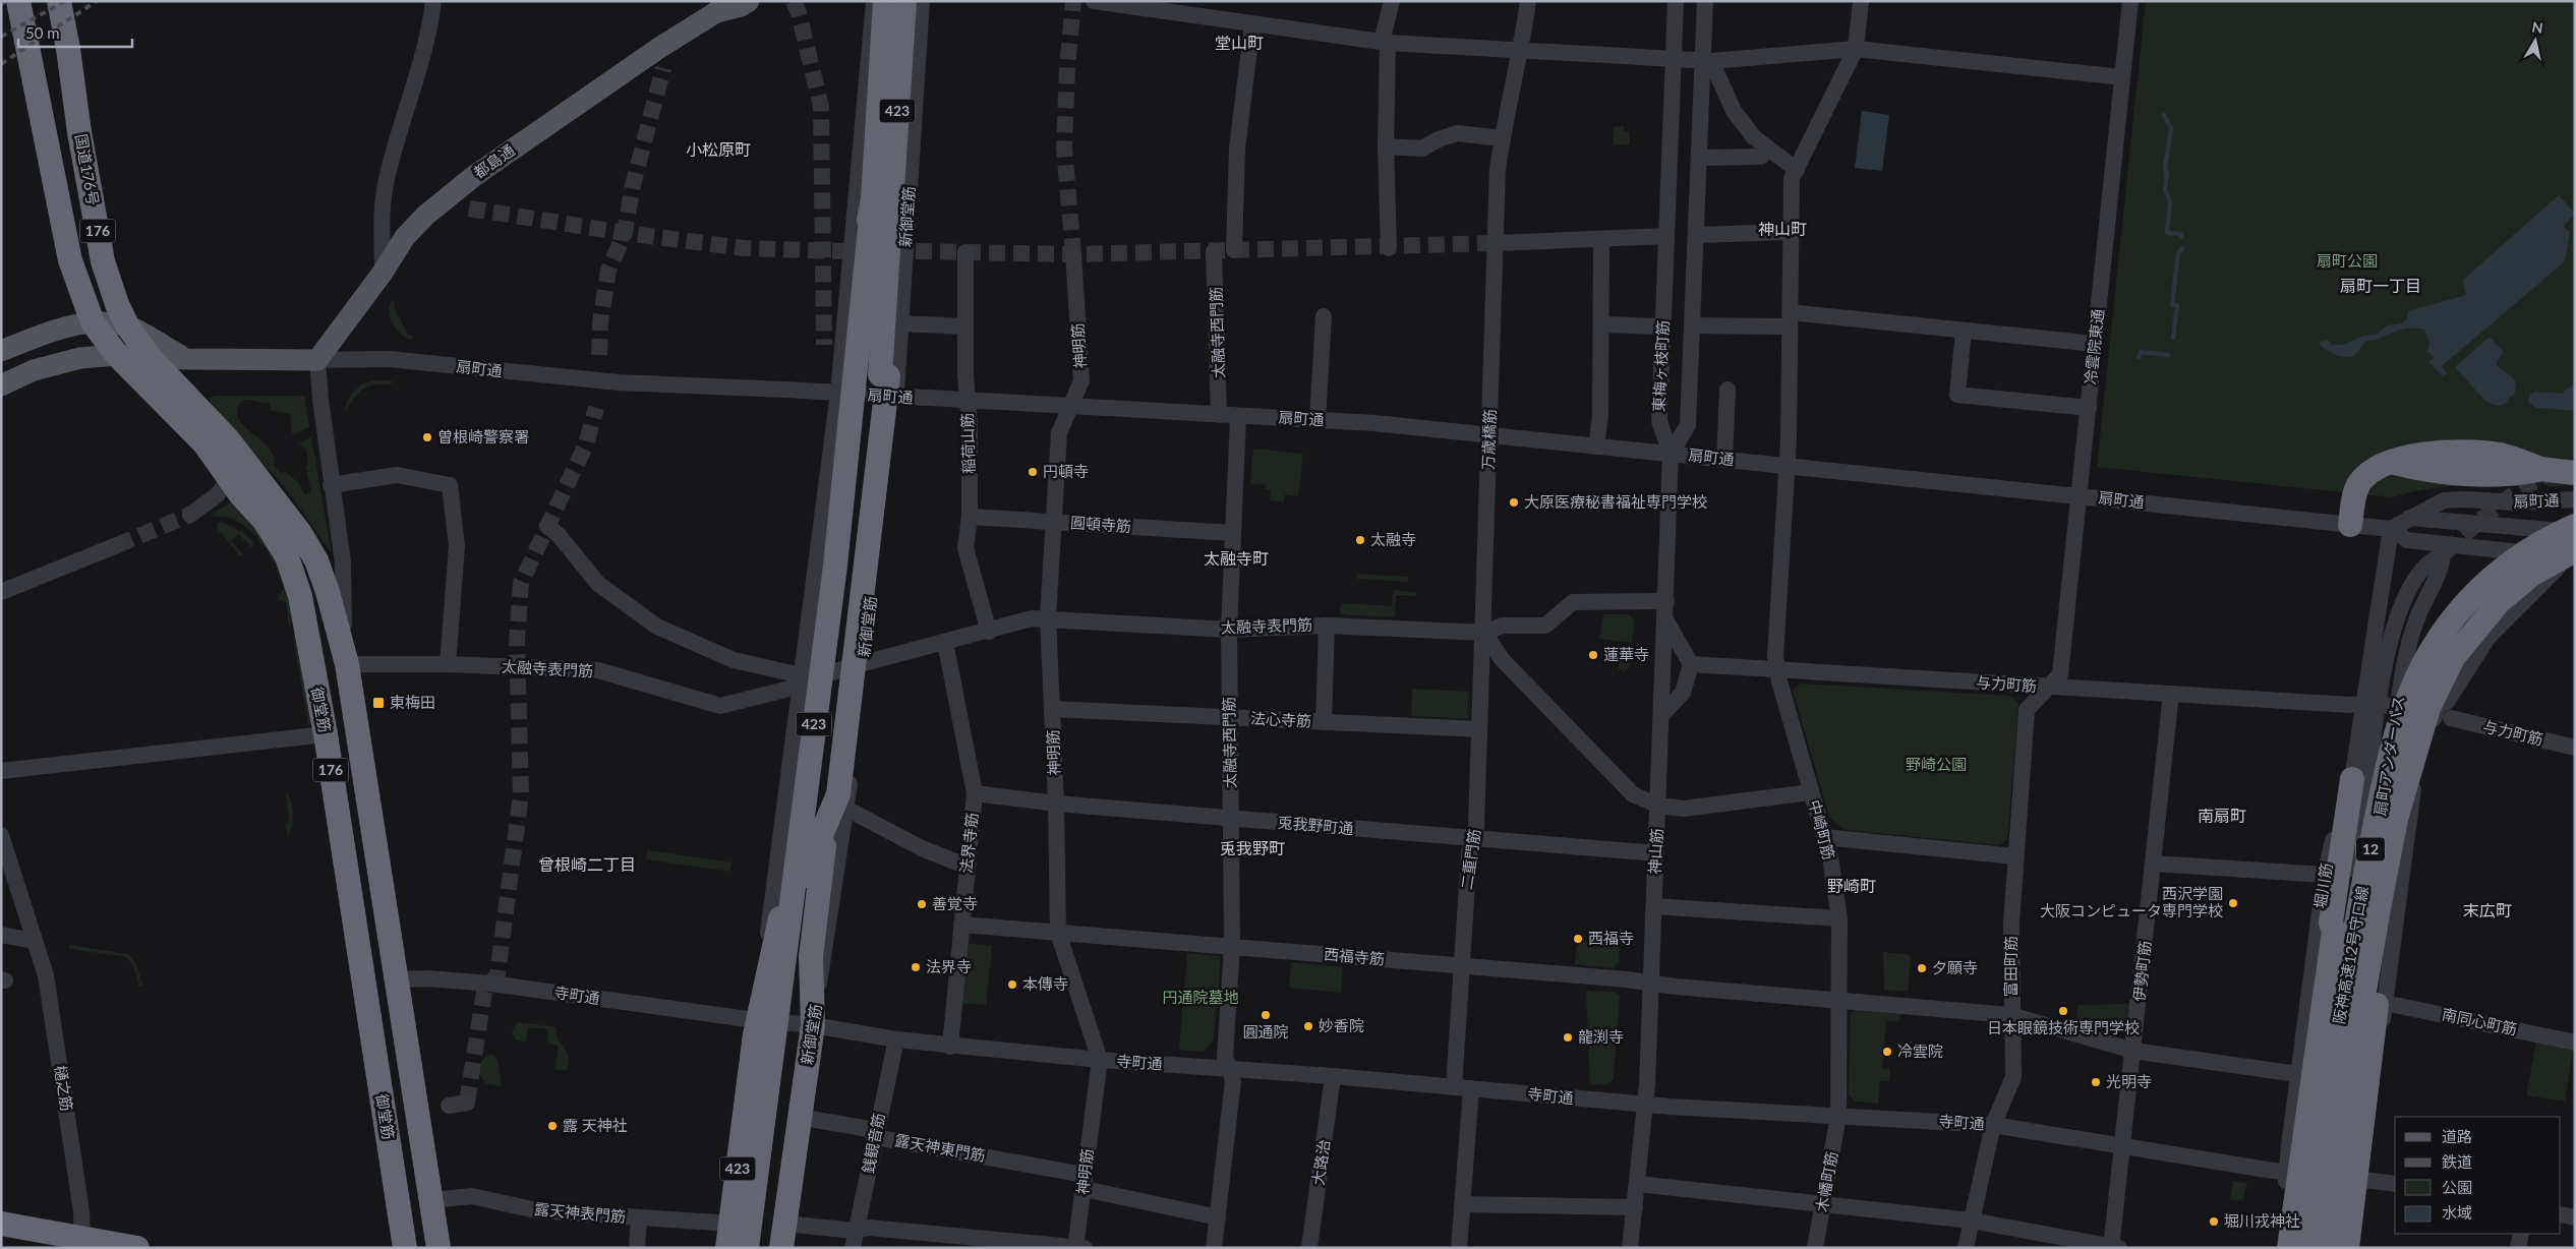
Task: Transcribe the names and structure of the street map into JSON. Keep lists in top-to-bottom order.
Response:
{
  "streets": {
    "highway": [
      "423",
      "国道176号",
      "新御堂筋",
      "176",
      "御堂筋",
      "12",
      "阪神高速12号守口線"
    ],
    "main road": ["都島通", "扇町通"],
    "street": [
      "太融寺西門筋",
      "神明筋",
      "冷雲院東通",
      "東梅ヶ枝町筋",
      "万歳橋筋",
      "稲荷山筋",
      "圓頓寺筋",
      "太融寺表門筋",
      "与力町筋",
      "法心寺筋",
      "扇町アンダーパス",
      "兎我野町通",
      "中崎町筋",
      "法界寺筋",
      "神山筋",
      "二重門筋",
      "堀川筋",
      "西福寺筋",
      "富田町筋",
      "伊勢町筋",
      "寺町通",
      "南同心町筋",
      "樋之筋",
      "銭観音筋",
      "露天神東門筋",
      "大路治",
      "木幡町筋",
      "露天神表門筋"
    ]
  },
  "crossings": [
    ["423", "新御堂筋"],
    ["423", "寺町通"],
    ["423", "露天神表門筋"],
    ["都島通", "扇町通"],
    ["国道176号", "扇町通"],
    ["国道176号", "御堂筋"],
    ["新御堂筋", "扇町通"],
    ["新御堂筋", "太融寺表門筋"],
    ["新御堂筋", "寺町通"],
    ["新御堂筋", "露天神東門筋"],
    ["176", "扇町通"],
    ["176", "御堂筋"],
    ["太融寺西門筋", "扇町通"],
    ["太融寺西門筋", "圓頓寺筋"],
    ["太融寺西門筋", "太融寺表門筋"],
    ["太融寺西門筋", "法心寺筋"],
    ["太融寺西門筋", "兎我野町通"],
    ["太融寺西門筋", "西福寺筋"],
    ["太融寺西門筋", "寺町通"],
    ["太融寺西門筋", "露天神東門筋"],
    ["神明筋", "扇町通"],
    ["神明筋", "圓頓寺筋"],
    ["神明筋", "太融寺表門筋"],
    ["神明筋", "法心寺筋"],
    ["神明筋", "兎我野町通"],
    ["神明筋", "西福寺筋"],
    ["神明筋", "寺町通"],
    ["神明筋", "露天神東門筋"],
    ["冷雲院東通", "扇町通"],
    ["冷雲院東通", "与力町筋"],
    ["冷雲院東通", "富田町筋"],
    ["東梅ヶ枝町筋", "扇町通"],
    ["東梅ヶ枝町筋", "神山筋"],
    ["扇町通", "万歳橋筋"],
    ["扇町通", "稲荷山筋"],
    ["扇町通", "御堂筋"],
    ["扇町通", "中崎町筋"],
    ["扇町通", "神山筋"],
    ["扇町通", "堀川筋"],
    ["扇町通", "阪神高速12号守口線"],
    ["万歳橋筋", "太融寺表門筋"],
    ["万歳橋筋", "二重門筋"],
    ["稲荷山筋", "圓頓寺筋"],
    ["稲荷山筋", "太融寺表門筋"],
    ["太融寺表門筋", "御堂筋"],
    ["太融寺表門筋", "法界寺筋"],
    ["太融寺表門筋", "神山筋"],
    ["太融寺表門筋", "二重門筋"],
    ["与力町筋", "中崎町筋"],
    ["与力町筋", "堀川筋"],
    ["与力町筋", "富田町筋"],
    ["与力町筋", "伊勢町筋"],
    ["御堂筋", "寺町通"],
    ["御堂筋", "露天神表門筋"],
    ["法心寺筋", "二重門筋"],
    ["扇町アンダーパス", "寺町通"],
    ["兎我野町通", "法界寺筋"],
    ["兎我野町通", "神山筋"],
    ["兎我野町通", "二重門筋"],
    ["中崎町筋", "西福寺筋"],
    ["中崎町筋", "寺町通"],
    ["中崎町筋", "木幡町筋"],
    ["法界寺筋", "西福寺筋"],
    ["法界寺筋", "寺町通"],
    ["神山筋", "西福寺筋"],
    ["神山筋", "寺町通"],
    ["二重門筋", "西福寺筋"],
    ["二重門筋", "寺町通"],
    ["堀川筋", "西福寺筋"],
    ["堀川筋", "寺町通"],
    ["西福寺筋", "富田町筋"],
    ["西福寺筋", "伊勢町筋"],
    ["富田町筋", "寺町通"],
    ["伊勢町筋", "寺町通"],
    ["寺町通", "銭観音筋"],
    ["寺町通", "大路治"],
    ["寺町通", "木幡町筋"],
    ["銭観音筋", "露天神東門筋"]
  ],
  "districts": [
    "堂山町",
    "小松原町",
    "神山町",
    "扇町一丁目",
    "太融寺町",
    "南扇町",
    "兎我野町",
    "曾根崎二丁目",
    "野崎町",
    "末広町"
  ],
  "parks": ["扇町公園", "野崎公園", "円通院墓地"],
  "places": {
    "other": [
      "曽根崎警察署",
      "円頓寺",
      "大原医療秘書福祉専門学校",
      "太融寺",
      "蓮華寺",
      "西沢学園 大阪コンピュータ専門学校",
      "善覚寺",
      "西福寺",
      "法界寺",
      "夕願寺",
      "本傳寺",
      "日本眼鏡技術専門学校",
      "圓通院",
      "妙香院",
      "龍渕寺",
      "冷雲院",
      "光明寺",
      "露 天神社",
      "堀川戎神社"
    ],
    "transit": ["東梅田"]
  },
  "legend": [
    "道路",
    "鉄道",
    "公園",
    "水域"
  ],
  "scale_bar": "50 m",
  "north": "top"
}
